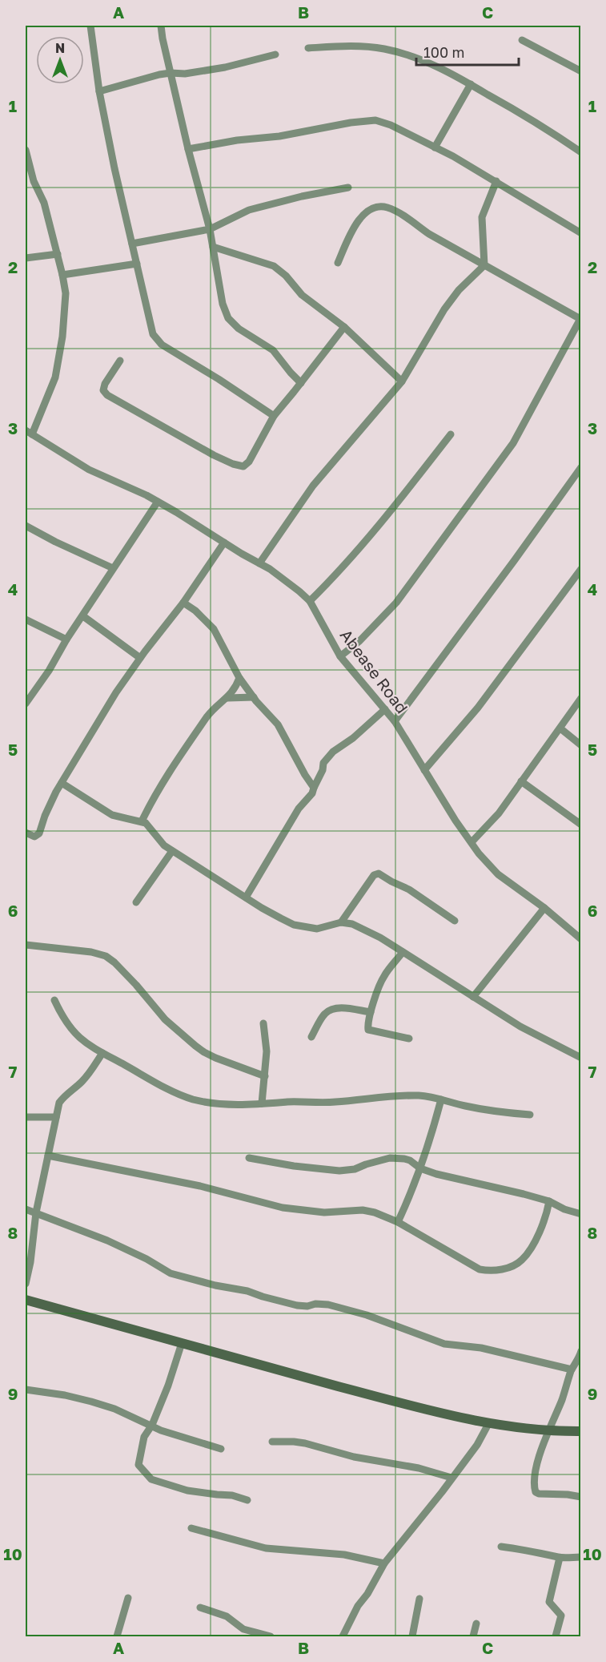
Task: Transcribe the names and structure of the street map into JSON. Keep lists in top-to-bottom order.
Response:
{
  "streets": {
    "street": ["Abease Road"]
  },
  "scale_bar": "100 m",
  "north": "top",
  "grid": {
    "columns": ["A", "B", "C"],
    "rows": [
      "1",
      "2",
      "3",
      "4",
      "5",
      "6",
      "7",
      "8",
      "9",
      "10"
    ]
  }
}
